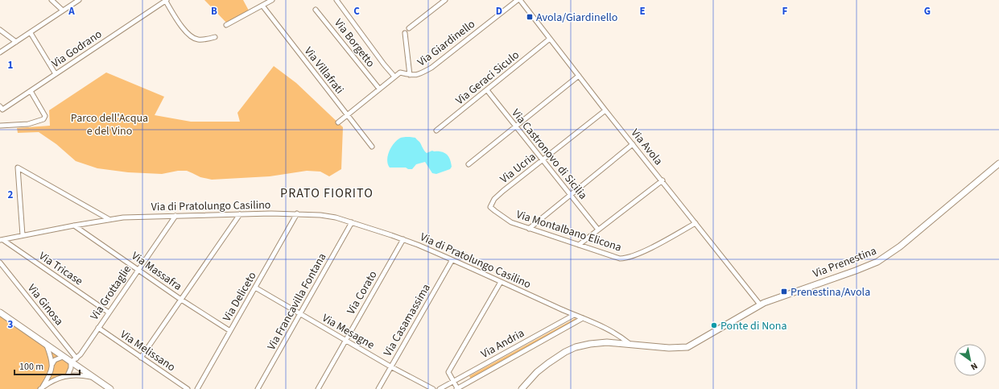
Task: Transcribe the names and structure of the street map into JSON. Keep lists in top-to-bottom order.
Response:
{
  "streets": {
    "main road": ["Via Prenestina"],
    "street": [
      "Via Borgetto",
      "Via Giardinello",
      "Via Godrano",
      "Via Villafrati",
      "Via Geraci Siculo",
      "Via Avola",
      "Via Castronovo di Sicilia",
      "Via Ucria",
      "Via di Pratolungo Casilino",
      "Via Montalbano Elicona",
      "Via Tricase",
      "Via Massafra",
      "Via Grottaglie",
      "Via Corato",
      "Via Deliceto",
      "Via Francavilla Fontana",
      "Via Ginosa",
      "Via Casamassima",
      "Via Mesagne",
      "Via Andria",
      "Via Melissano"
    ]
  },
  "crossings": [
    ["Via Geraci Siculo", "Via Avola"],
    ["Via Geraci Siculo", "Via Castronovo di Sicilia"],
    ["Via Avola", "Via Ucria"],
    ["Via Avola", "Via Montalbano Elicona"],
    ["Via Avola", "Via Prenestina"],
    ["Via Castronovo di Sicilia", "Via Ucria"],
    ["Via Ucria", "Via Montalbano Elicona"],
    ["Via di Pratolungo Casilino", "Via Prenestina"],
    ["Via di Pratolungo Casilino", "Via Tricase"],
    ["Via di Pratolungo Casilino", "Via Massafra"],
    ["Via di Pratolungo Casilino", "Via Grottaglie"],
    ["Via di Pratolungo Casilino", "Via Corato"],
    ["Via di Pratolungo Casilino", "Via Deliceto"],
    ["Via di Pratolungo Casilino", "Via Francavilla Fontana"],
    ["Via di Pratolungo Casilino", "Via Casamassima"],
    ["Via di Pratolungo Casilino", "Via Andria"],
    ["Via Tricase", "Via Grottaglie"],
    ["Via Massafra", "Via Grottaglie"],
    ["Via Massafra", "Via Deliceto"],
    ["Via Grottaglie", "Via Ginosa"],
    ["Via Grottaglie", "Via Melissano"],
    ["Via Corato", "Via Mesagne"],
    ["Via Deliceto", "Via Mesagne"],
    ["Via Francavilla Fontana", "Via Mesagne"],
    ["Via Casamassima", "Via Mesagne"]
  ],
  "districts": ["PRATO FIORITO"],
  "parks": ["Parco dell'Acqua e del Vino"],
  "places": {
    "transit": ["Avola/Giardinello", "Prenestina/Avola"],
    "other": ["Ponte di Nona"]
  },
  "scale_bar": "100 m",
  "north": "bottom right",
  "grid": {
    "columns": [
      "A",
      "B",
      "C",
      "D",
      "E",
      "F",
      "G"
    ],
    "rows": ["1", "2", "3"]
  }
}
